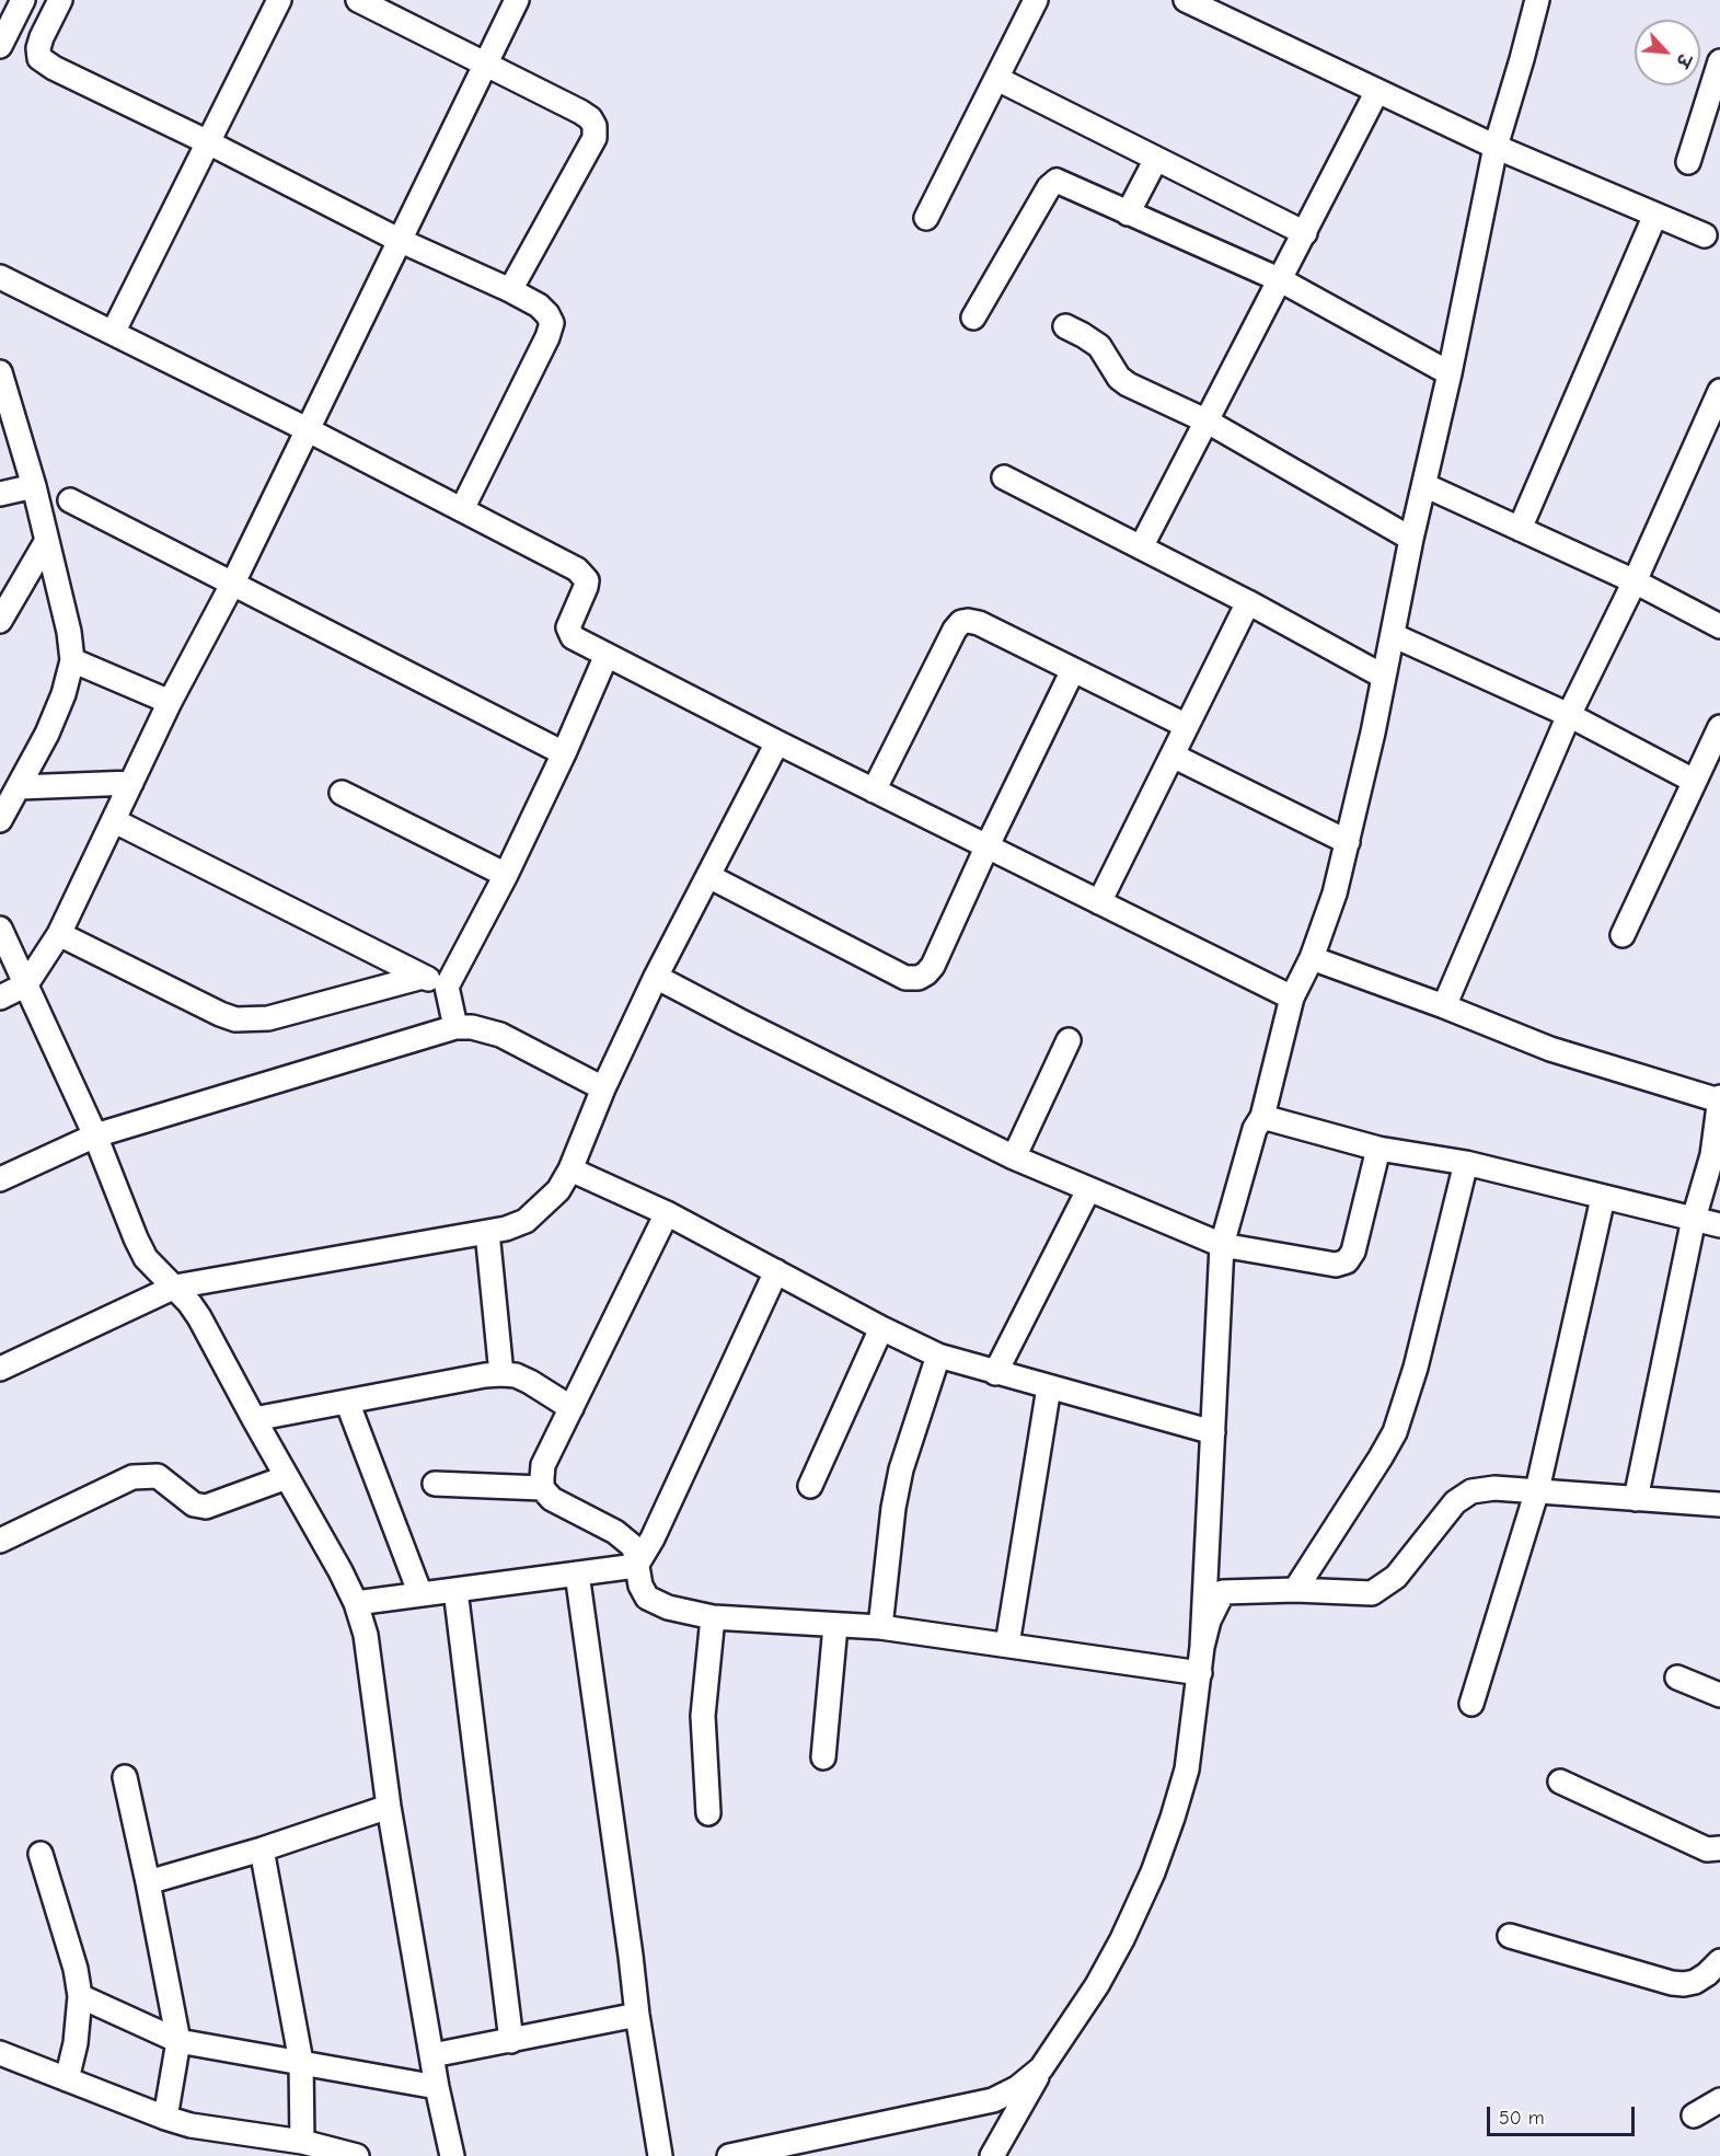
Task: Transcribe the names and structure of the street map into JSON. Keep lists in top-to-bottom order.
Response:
{
  "scale_bar": "50 m",
  "north": "bottom right"
}
